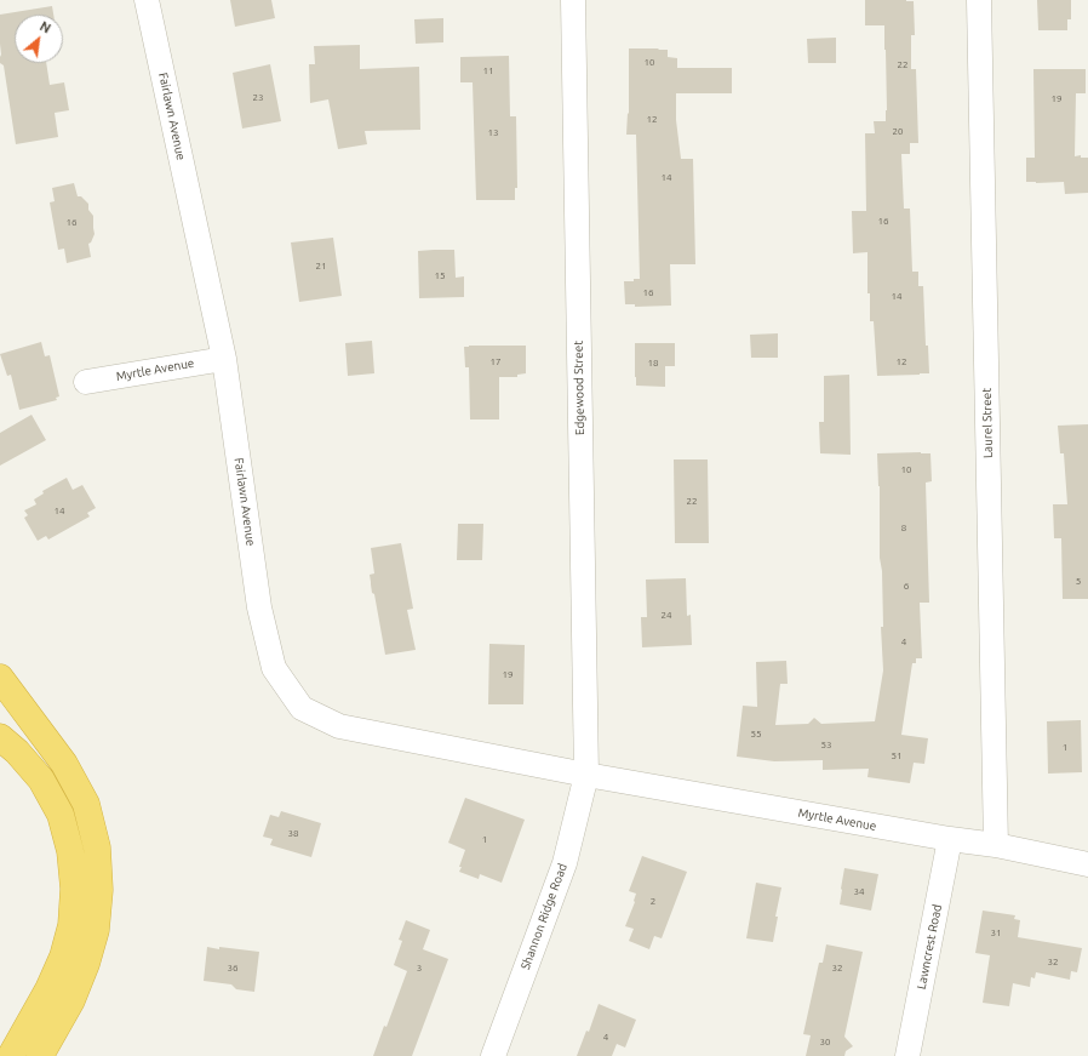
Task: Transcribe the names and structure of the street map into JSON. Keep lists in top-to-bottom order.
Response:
{
  "streets": {
    "street": [
      "Fairlawn Avenue",
      "Myrtle Avenue",
      "Edgewood Street",
      "Laurel Street",
      "Shannon Ridge Road",
      "Lawncrest Road"
    ]
  },
  "crossings": [
    ["Fairlawn Avenue", "Myrtle Avenue"],
    ["Fairlawn Avenue", "Edgewood Street"],
    ["Fairlawn Avenue", "Shannon Ridge Road"],
    ["Myrtle Avenue", "Edgewood Street"],
    ["Myrtle Avenue", "Laurel Street"],
    ["Myrtle Avenue", "Shannon Ridge Road"],
    ["Myrtle Avenue", "Lawncrest Road"],
    ["Edgewood Street", "Shannon Ridge Road"]
  ],
  "house_numbers": [
    "10",
    "22",
    "11",
    "23",
    "19",
    "12",
    "20",
    "13",
    "14",
    "16",
    "16",
    "21",
    "15",
    "16",
    "14",
    "17",
    "12",
    "18",
    "10",
    "22",
    "14",
    "8",
    "5",
    "6",
    "24",
    "4",
    "19",
    "55",
    "53",
    "1",
    "51",
    "38",
    "1",
    "34",
    "2",
    "31",
    "32",
    "36",
    "3",
    "32",
    "4",
    "30"
  ],
  "north": "top right"
}
